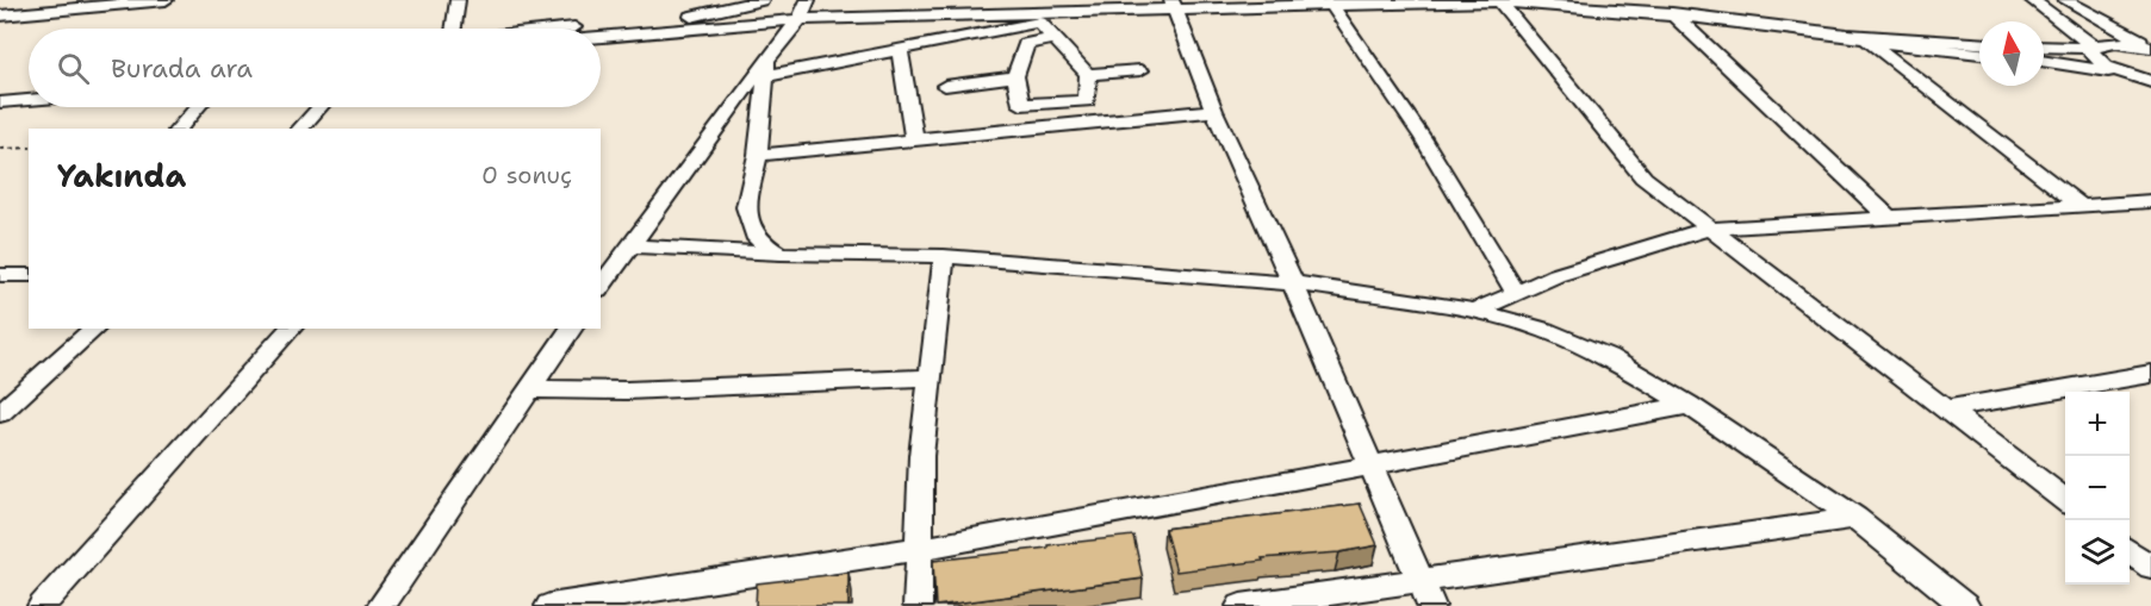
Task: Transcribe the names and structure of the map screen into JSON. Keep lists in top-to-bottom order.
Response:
{
  "north": "top",
  "page": {
    "search": "Burada ara",
    "heading": ["Yakında", "0 sonuç"],
    "map_buttons": ["+", "−"]
  }
}
